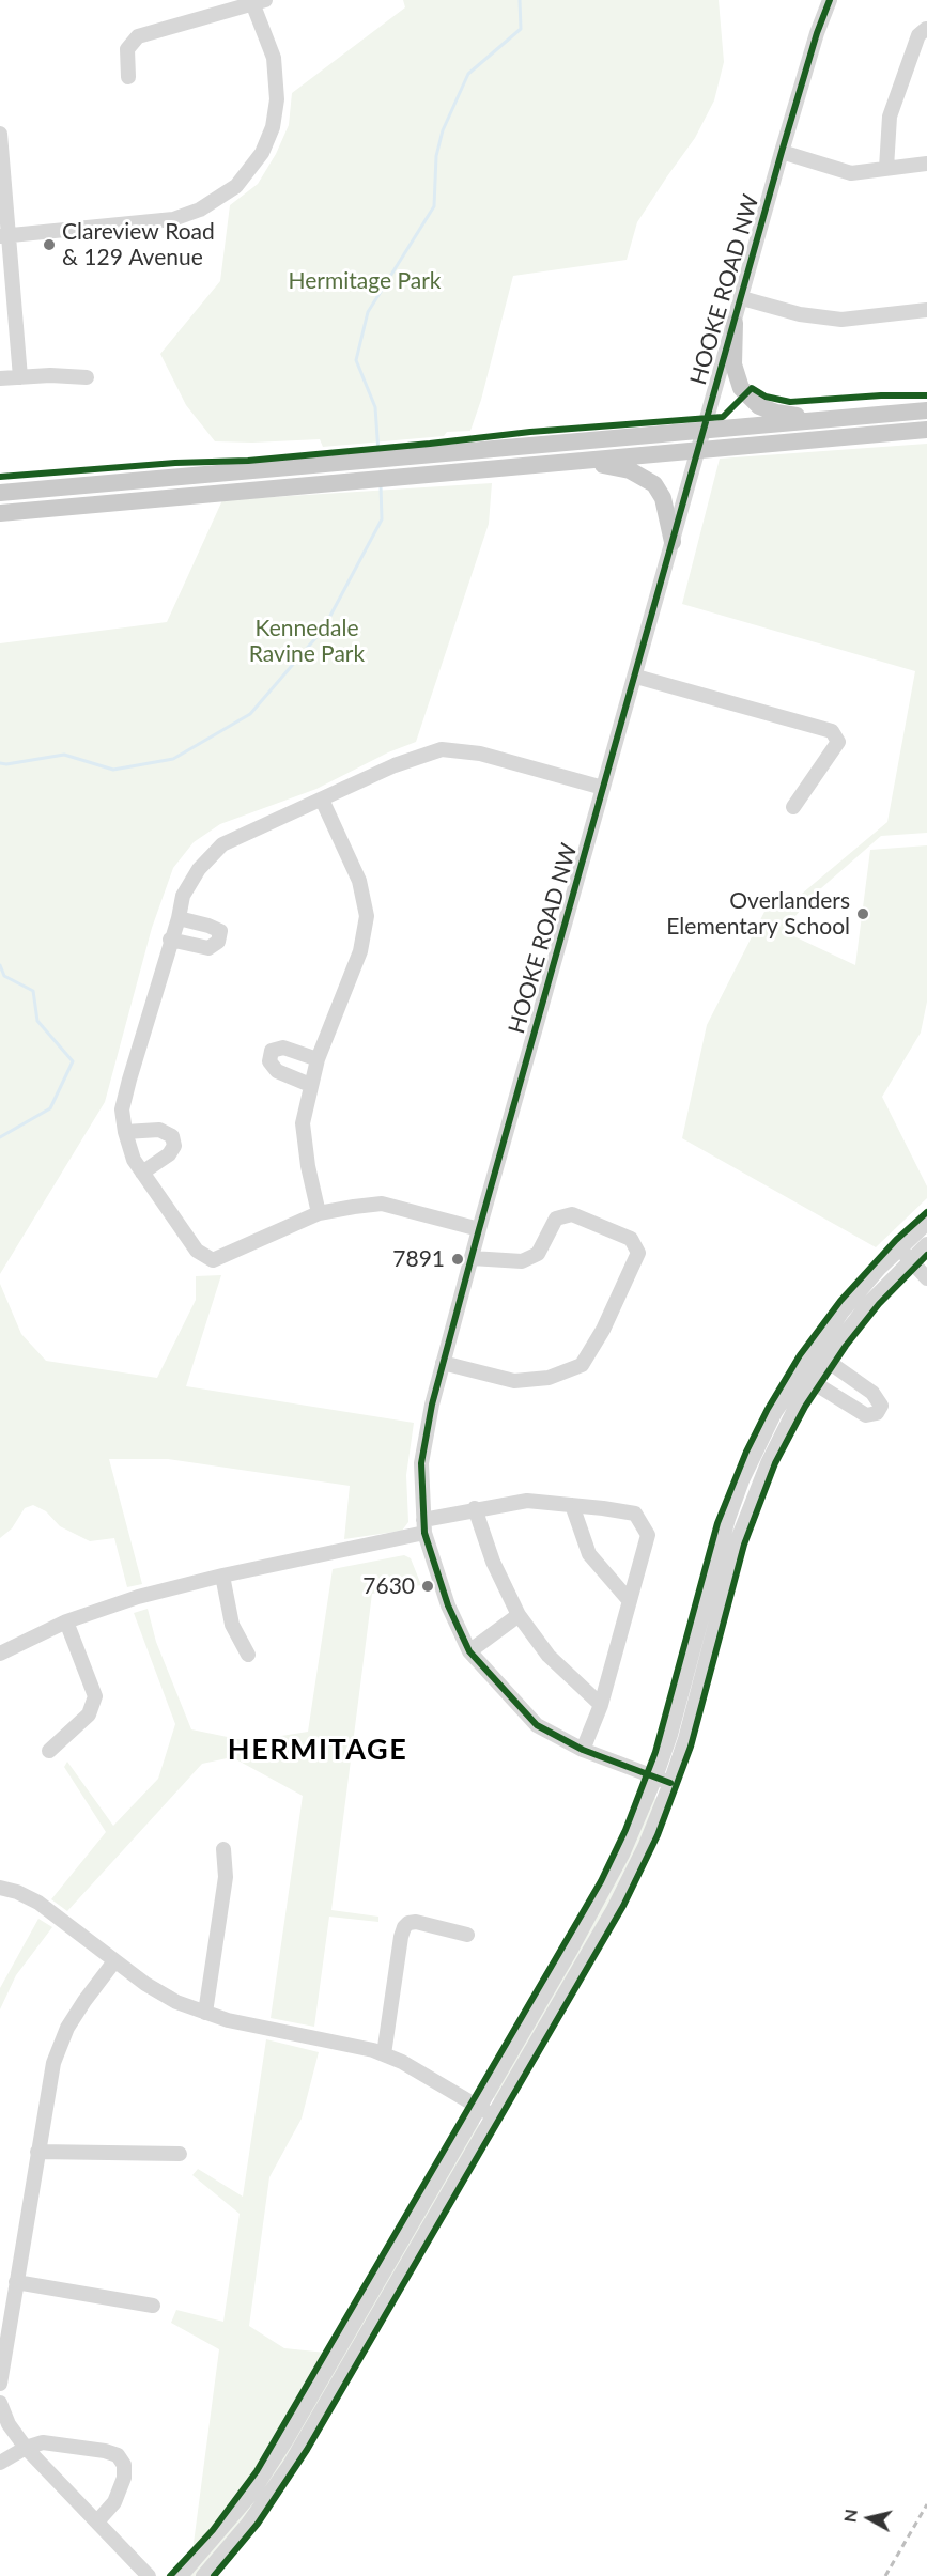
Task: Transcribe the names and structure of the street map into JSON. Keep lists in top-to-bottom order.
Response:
{
  "streets": {
    "street": ["HOOKE ROAD NW"]
  },
  "districts": ["HERMITAGE"],
  "parks": ["Hermitage Park", "Kennedale Ravine Park"],
  "places": [
    "Clareview Road & 129 Avenue",
    "Overlanders Elementary School",
    "7891",
    "7630"
  ],
  "north": "left"
}
